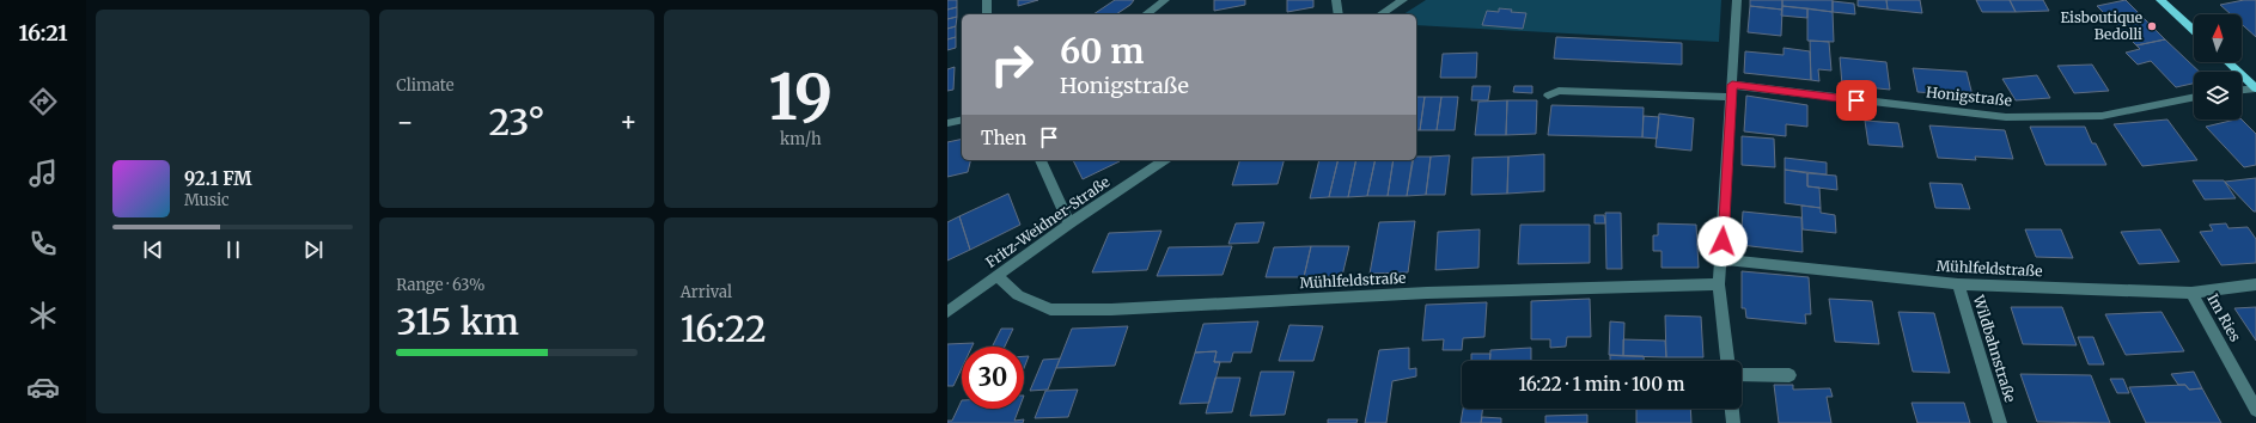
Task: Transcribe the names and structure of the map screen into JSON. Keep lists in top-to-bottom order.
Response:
{
  "streets": {
    "street": [
      "Honigstraße",
      "Fritz-Weidner-Straße",
      "Mühlfeldstraße",
      "Im Ries",
      "Wildbahnstraße"
    ]
  },
  "crossings": [
    ["Fritz-Weidner-Straße", "Mühlfeldstraße"],
    ["Mühlfeldstraße", "Im Ries"],
    ["Mühlfeldstraße", "Wildbahnstraße"]
  ],
  "places": ["Eisboutique Bedolli"],
  "north": "top",
  "page": {
    "tabs": "16:21",
    "tile": [
      "Climate",
      ["19", "km/h"],
      ["Range · 63%", "315 km"],
      ["Arrival", "16:22"]
    ],
    "turn": ["60 m", "Honigstraße"],
    "heat": ["−", "23°", "+"],
    "then": "Then",
    "song": ["92.1 FM", "Music"],
    "limit": "30",
    "trip": "16:22 · 1 min · 100 m"
  }
}
